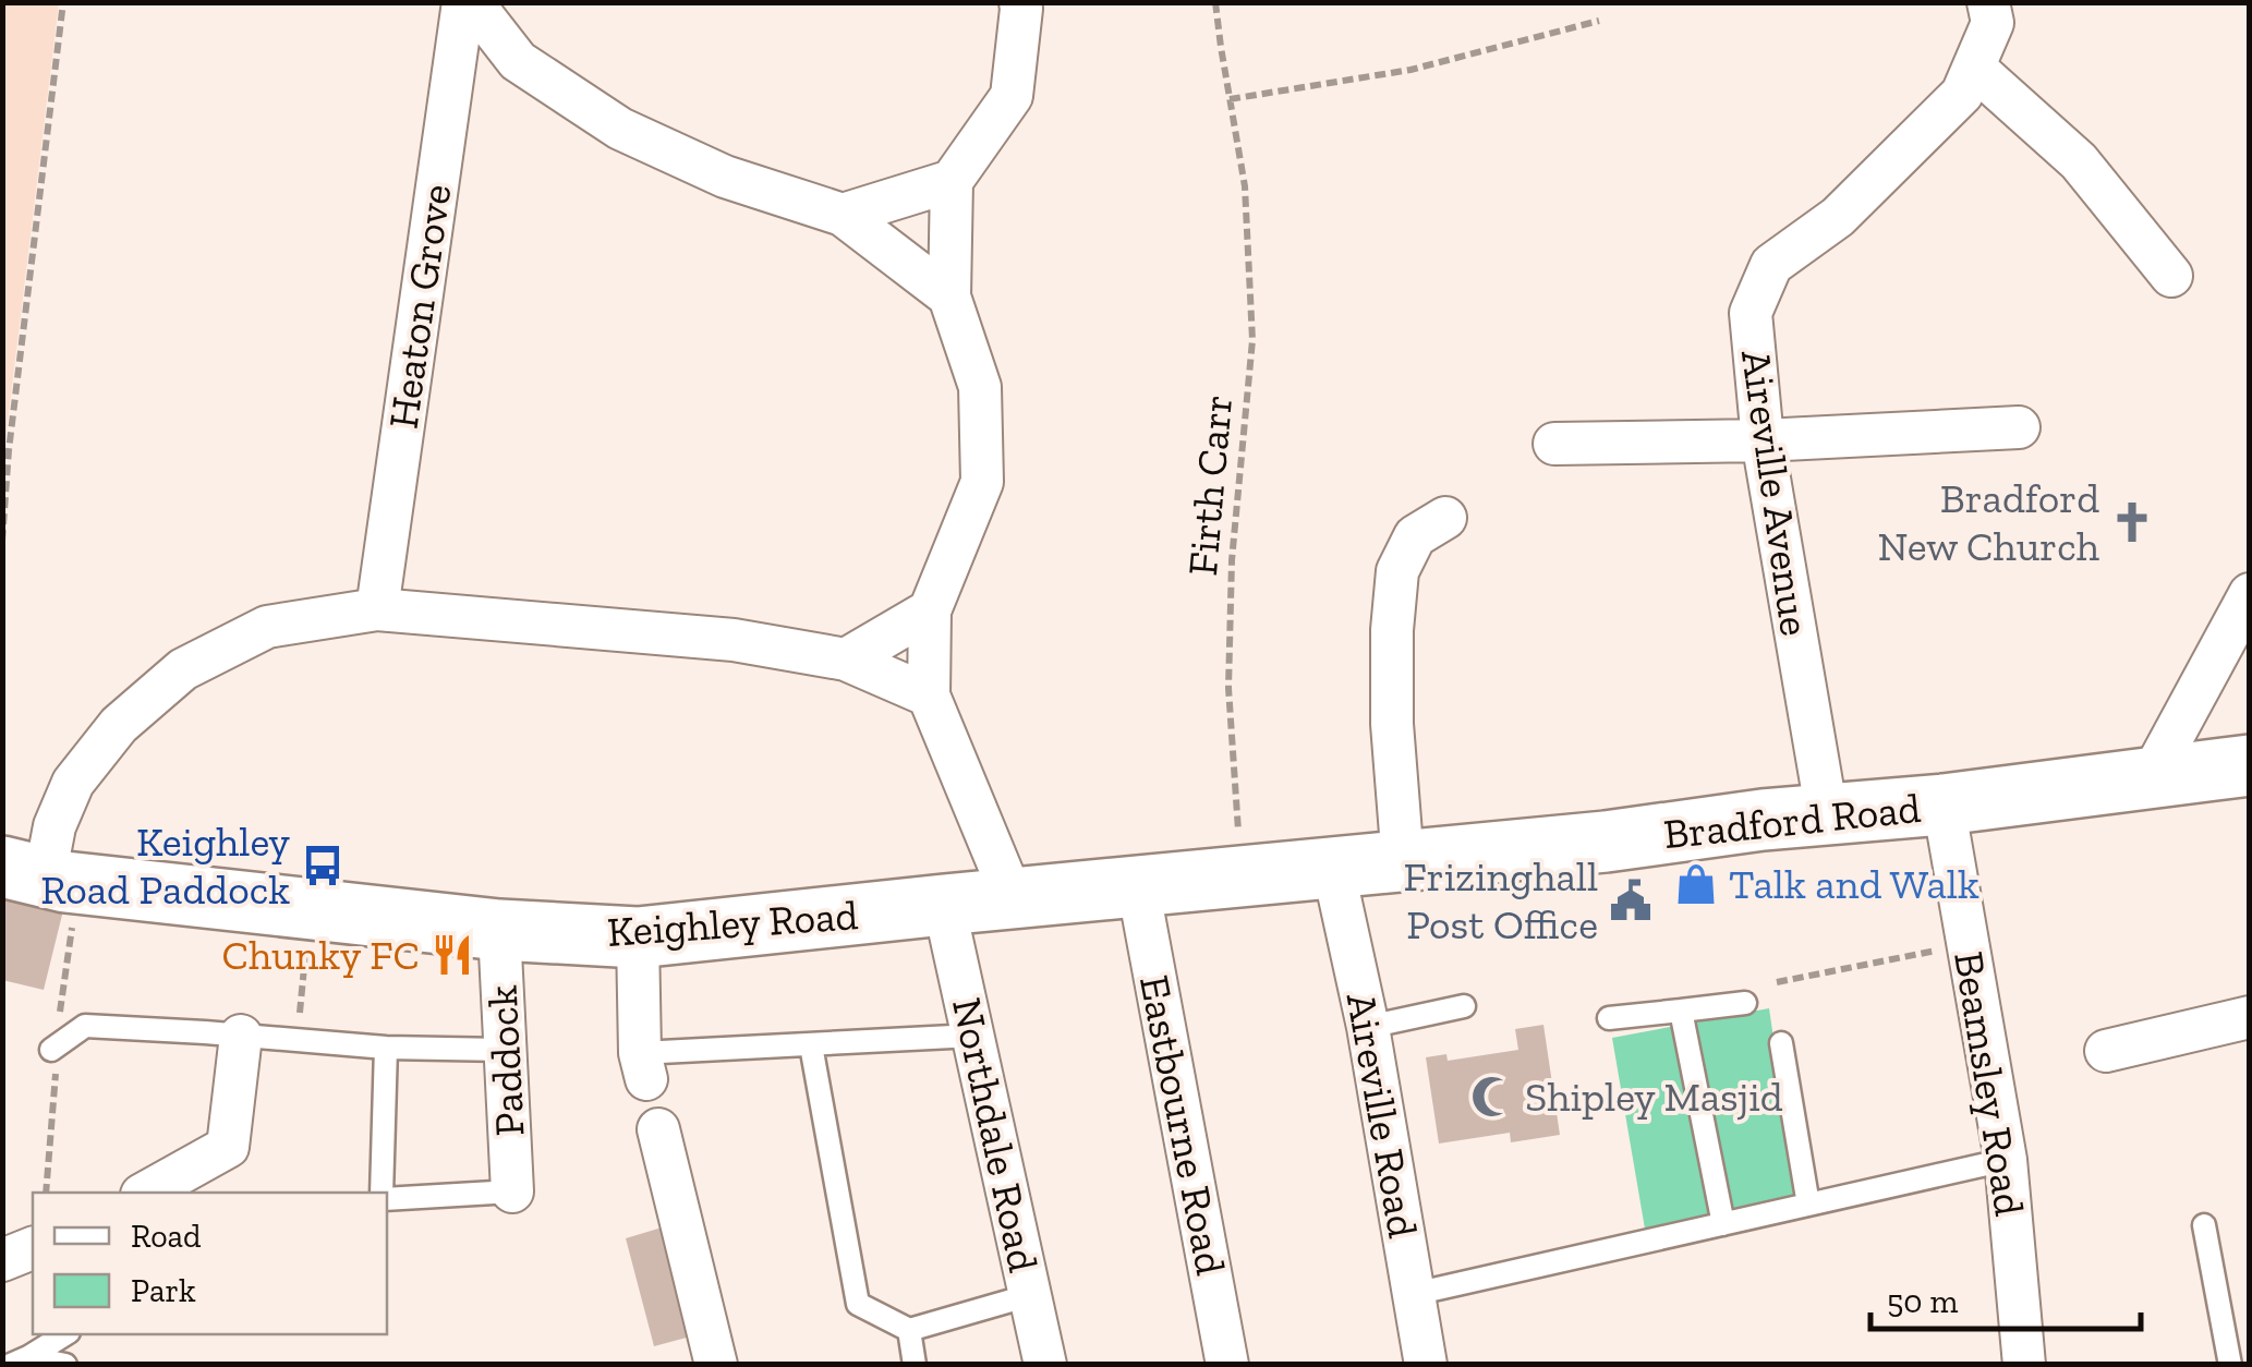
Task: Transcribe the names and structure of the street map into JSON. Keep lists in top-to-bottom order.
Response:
{
  "streets": {
    "highway": ["Bradford Road", "Keighley Road"],
    "street": [
      "Heaton Grove",
      "Aireville Avenue",
      "Paddock",
      "Beamsley Road",
      "Aireville Road",
      "Eastbourne Road",
      "Northdale Road"
    ],
    "path": ["Firth Carr"]
  },
  "crossings": [
    ["Firth Carr", "Keighley Road"],
    ["Aireville Avenue", "Bradford Road"],
    ["Bradford Road", "Keighley Road"],
    ["Bradford Road", "Beamsley Road"],
    ["Bradford Road", "Aireville Road"],
    ["Keighley Road", "Paddock"],
    ["Keighley Road", "Aireville Road"],
    ["Keighley Road", "Eastbourne Road"],
    ["Keighley Road", "Northdale Road"]
  ],
  "places": {
    "church": ["Bradford New Church"],
    "bus stop": ["Keighley Road Paddock"],
    "shop": ["Talk and Walk"],
    "public building": ["Frizinghall Post Office"],
    "restaurant": ["Chunky FC"],
    "mosque": ["Shipley Masjid"]
  },
  "legend": ["Road", "Park"],
  "scale_bar": "50 m"
}
